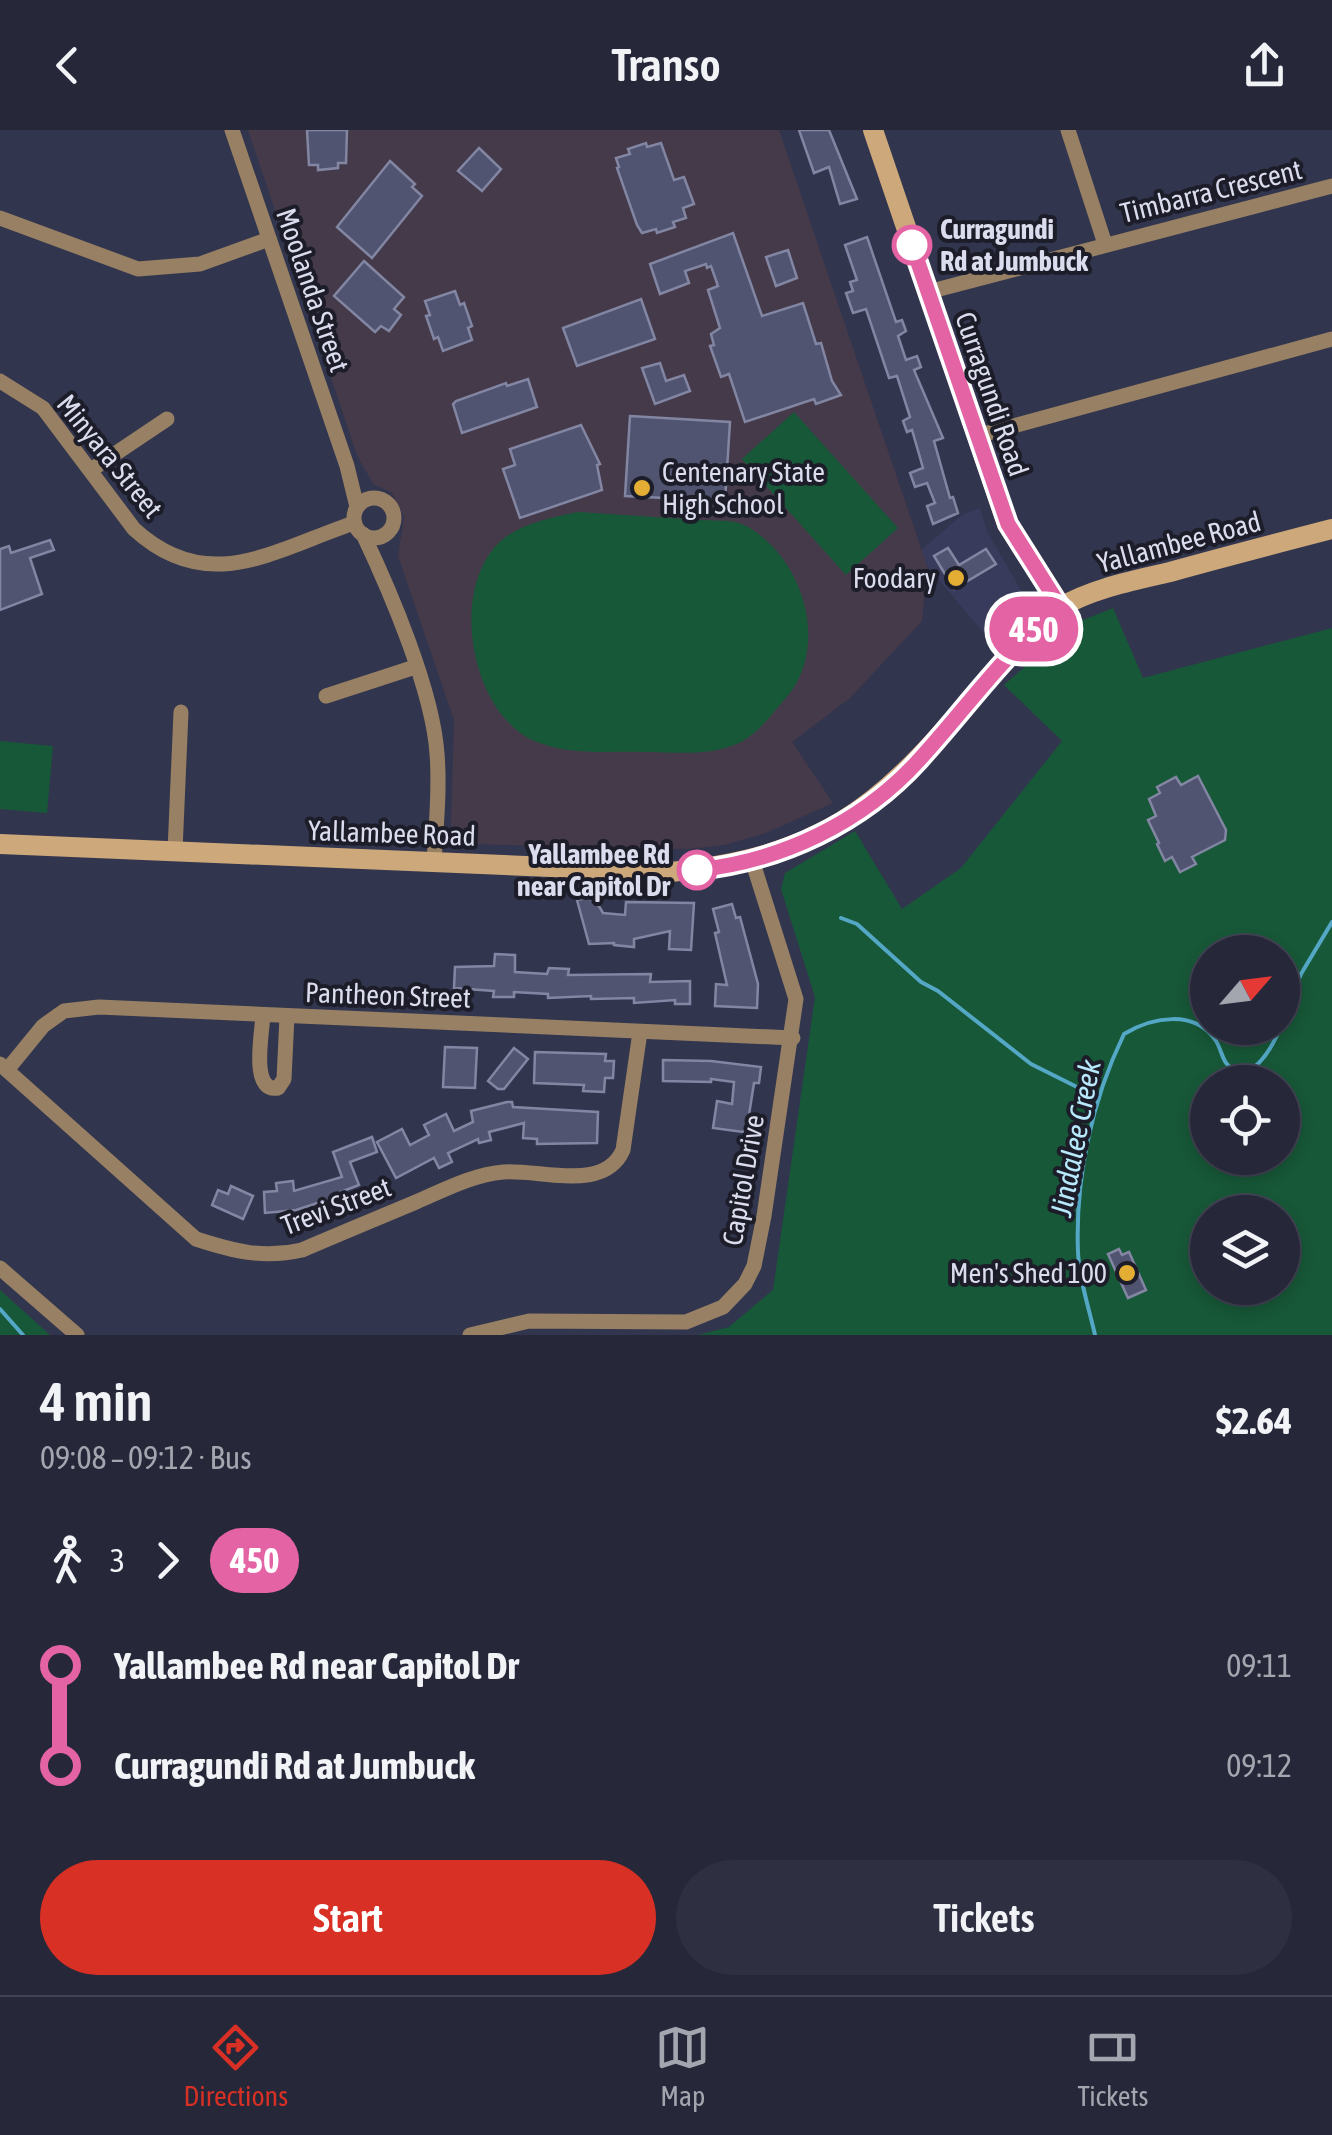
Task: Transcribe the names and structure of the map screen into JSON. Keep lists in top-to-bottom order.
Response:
{
  "streets": {
    "main road": ["Curragundi Road", "Yallambee Road"],
    "street": [
      "Timbarra Crescent",
      "Moolanda Street",
      "Minyara Street",
      "Pantheon Street",
      "Capitol Drive",
      "Trevi Street"
    ]
  },
  "crossings": [
    ["Timbarra Crescent", "Curragundi Road"],
    ["Moolanda Street", "Minyara Street"],
    ["Moolanda Street", "Yallambee Road"],
    ["Curragundi Road", "Yallambee Road"],
    ["Yallambee Road", "Capitol Drive"],
    ["Pantheon Street", "Capitol Drive"],
    ["Pantheon Street", "Trevi Street"]
  ],
  "water": ["Jindalee Creek"],
  "places": [
    "Curragundi Rd at Jumbuck",
    "Centenary State High School",
    "Foodary",
    "Yallambee Rd near Capitol Dr",
    "Men's Shed 100"
  ],
  "lines": ["bus line 450"],
  "north": "top right",
  "page": {
    "header": "Transo",
    "on_map": "450",
    "heading": ["4 min", "09:08 – 09:12 · Bus", "$2.64"],
    "legs": ["3", "450"],
    "list": [
      {
        "name": "Yallambee Rd near Capitol Dr",
        "value": "09:11"
      },
      {
        "name": "Curragundi Rd at Jumbuck",
        "value": "09:12"
      }
    ],
    "buttons": ["Start", "Tickets"],
    "tabs": ["Directions", "Map", "Tickets"]
  }
}
